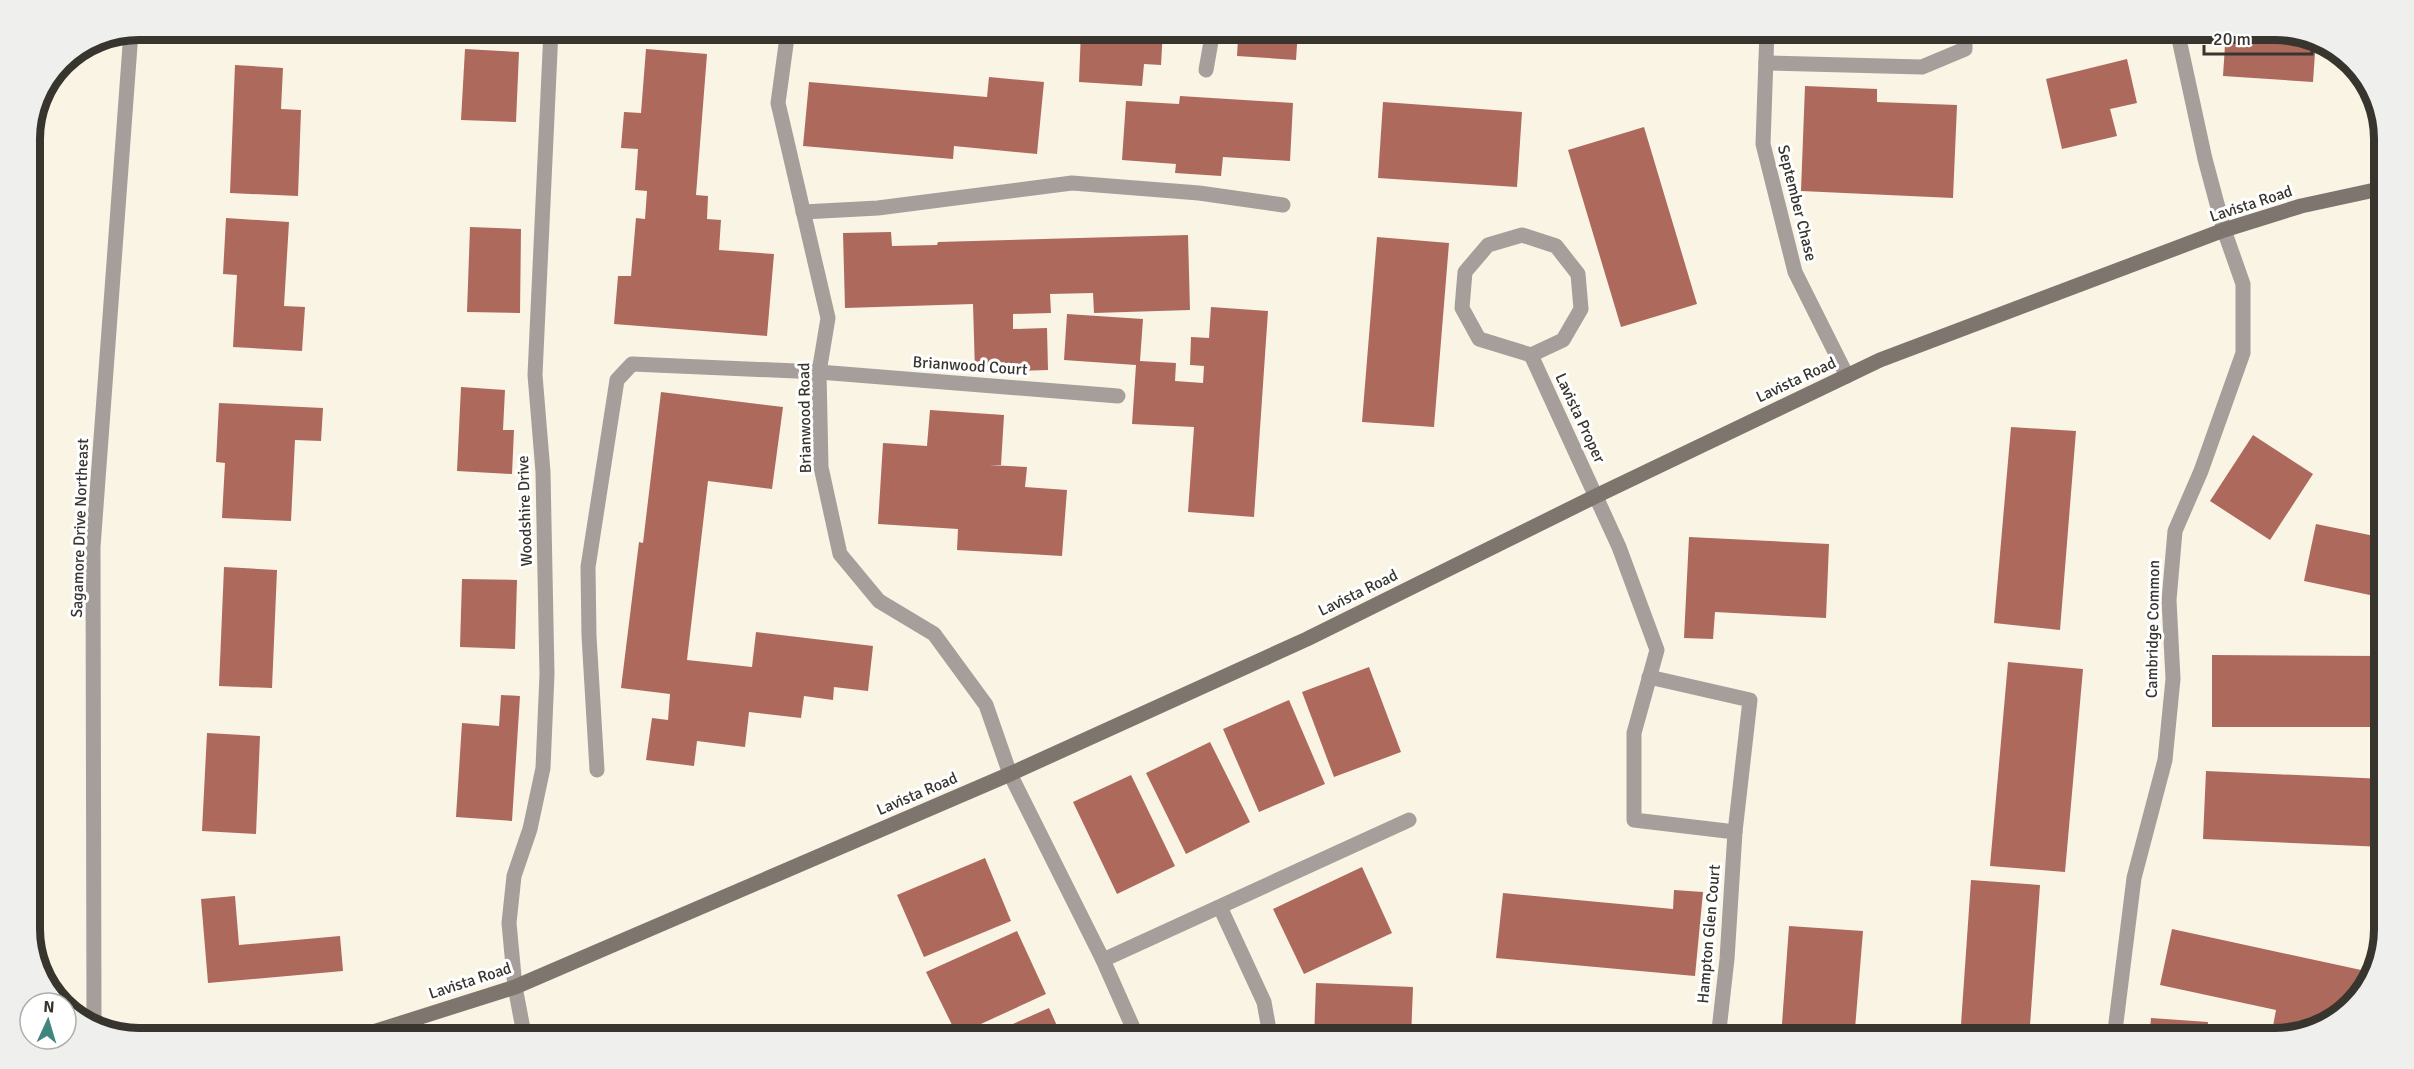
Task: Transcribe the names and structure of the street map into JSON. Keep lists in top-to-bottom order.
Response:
{
  "streets": {
    "main road": ["Lavista Road"],
    "street": [
      "September Chase",
      "Brianwood Court",
      "Brianwood Road",
      "Lavista Proper",
      "Woodshire Drive",
      "Sagamore Drive Northeast",
      "Cambridge Common",
      "Hampton Glen Court"
    ]
  },
  "crossings": [
    ["September Chase", "Lavista Road"],
    ["Lavista Road", "Brianwood Road"],
    ["Lavista Road", "Lavista Proper"],
    ["Lavista Road", "Woodshire Drive"],
    ["Lavista Road", "Cambridge Common"],
    ["Brianwood Court", "Brianwood Road"]
  ],
  "scale_bar": "20 m",
  "north": "top"
}
